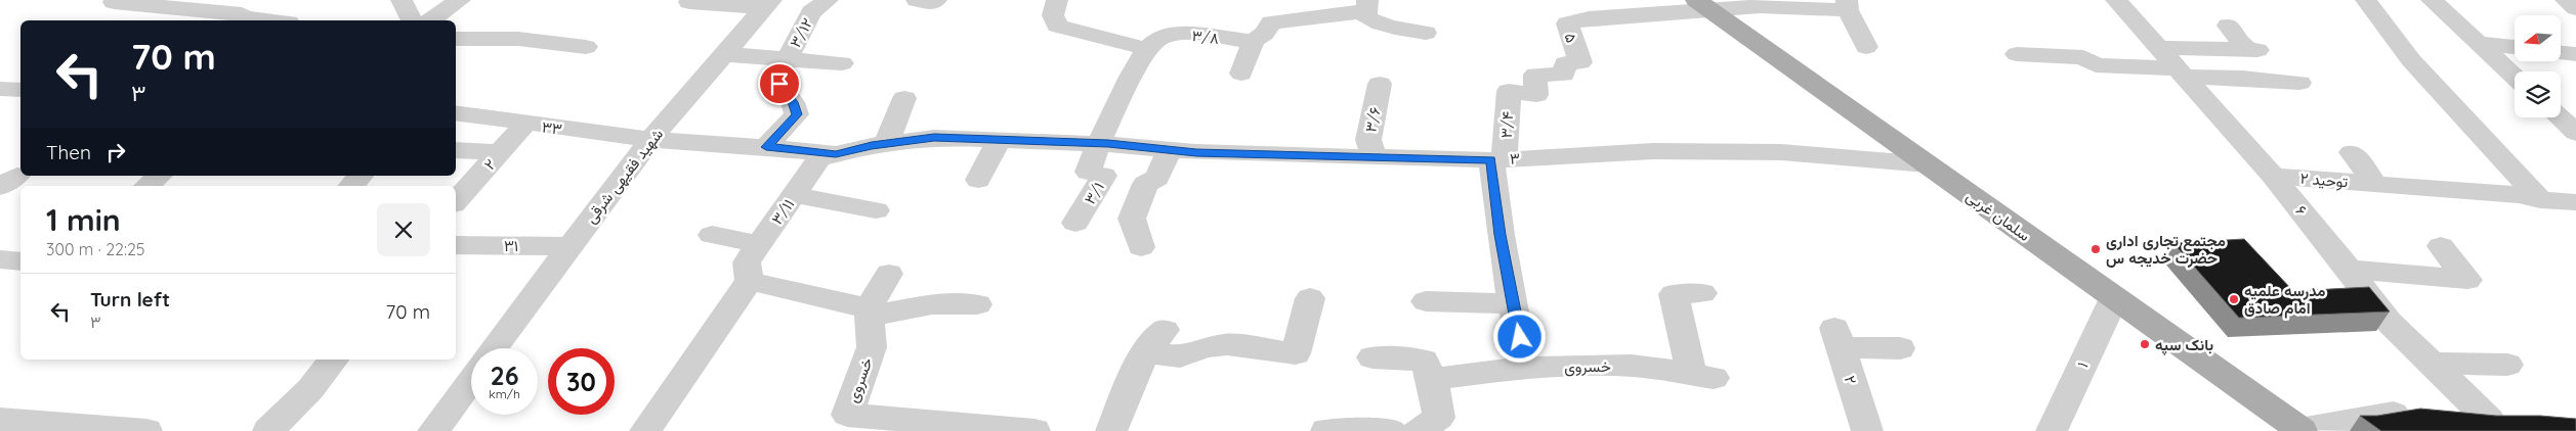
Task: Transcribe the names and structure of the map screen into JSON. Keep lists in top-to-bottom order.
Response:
{
  "streets": {
    "main road": ["سلمان غربی"],
    "street": [
      "۳/۱۲",
      "۳/۸",
      "۵",
      "۳/۶",
      "۳/۴",
      "۳۳",
      "۳",
      "۲",
      "شهید فقیهی شرقی",
      "توحید ۲",
      "۳/۱",
      "۶",
      "۳/۱۱",
      "۳۱",
      "۱",
      "خسروی"
    ]
  },
  "crossings": [
    ["۳/۱۲", "۳۳"],
    ["۳/۱۲", "۳"],
    ["۳/۸", "۳"],
    ["۳/۸", "۳/۱"],
    ["۵", "۳/۴"],
    ["۵", "سلمان غربی"],
    ["۳/۶", "۳"],
    ["۳/۴", "۳"],
    ["۳۳", "۳"],
    ["۳۳", "۲"],
    ["۳۳", "شهید فقیهی شرقی"],
    ["۳", "۳/۱"],
    ["۳", "۳/۱۱"],
    ["۳", "سلمان غربی"],
    ["شهید فقیهی شرقی", "۳۱"],
    ["توحید ۲", "۶"],
    ["۶", "سلمان غربی"],
    ["سلمان غربی", "۱"]
  ],
  "places": ["مجتمع تجاری اداری حضرت خدیجه س", "مدرسه علمیه امام صادق", "بانک سپه"],
  "north": "left",
  "page": {
    "turn": ["70 m", "۳"],
    "then": "Then",
    "heading": ["1 min", "300 m · 22:25"],
    "list": [
      {
        "name": "Turn left",
        "note": "۳",
        "value": "70 m"
      }
    ],
    "speed": "26 km/h",
    "limit": "30"
  }
}
